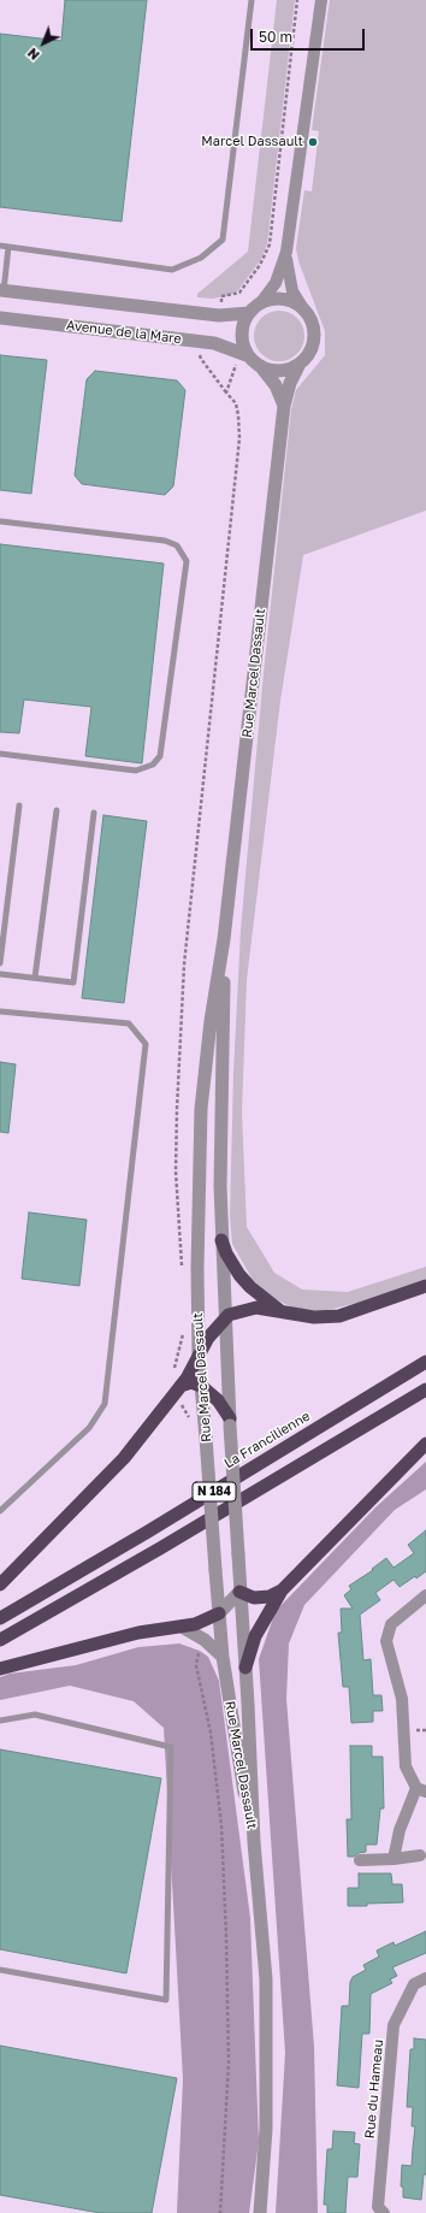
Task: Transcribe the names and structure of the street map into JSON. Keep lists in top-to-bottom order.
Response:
{
  "streets": {
    "highway": ["La Francilienne", "N 184"],
    "street": ["Avenue de la Mare", "Rue Marcel Dassault", "Rue du Hameau"]
  },
  "crossings": [
    ["Avenue de la Mare", "Rue Marcel Dassault"]
  ],
  "places": ["Marcel Dassault"],
  "scale_bar": "50 m",
  "north": "bottom left"
}
